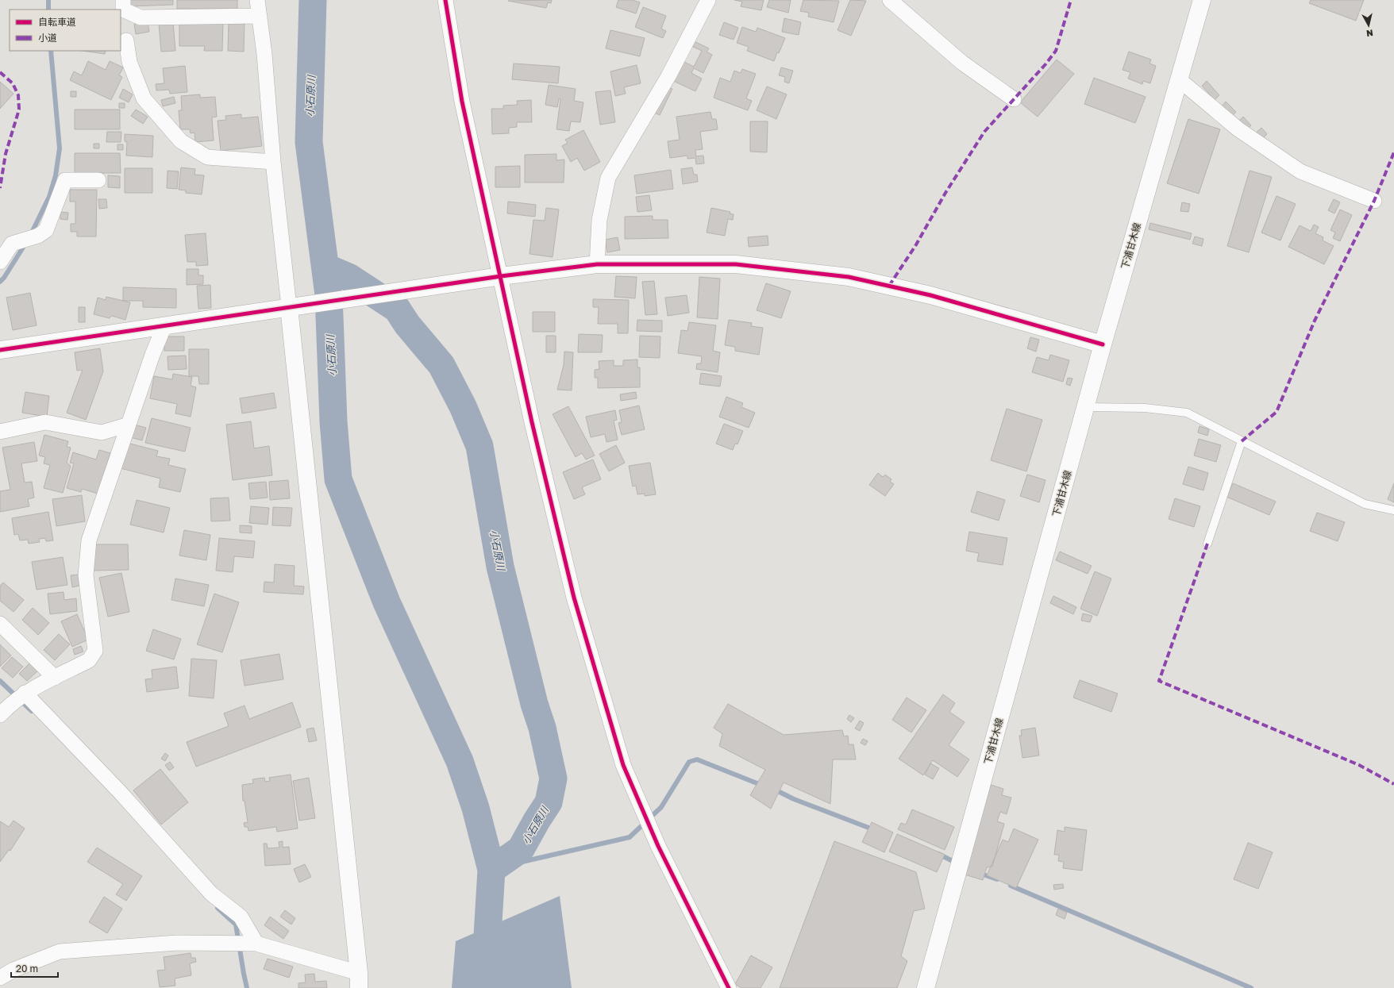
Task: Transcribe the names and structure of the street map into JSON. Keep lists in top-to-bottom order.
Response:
{
  "streets": {
    "street": ["下浦甘木線"]
  },
  "water": ["小石原川"],
  "legend": ["自転車道", "小道"],
  "scale_bar": "20 m",
  "north": "bottom"
}
